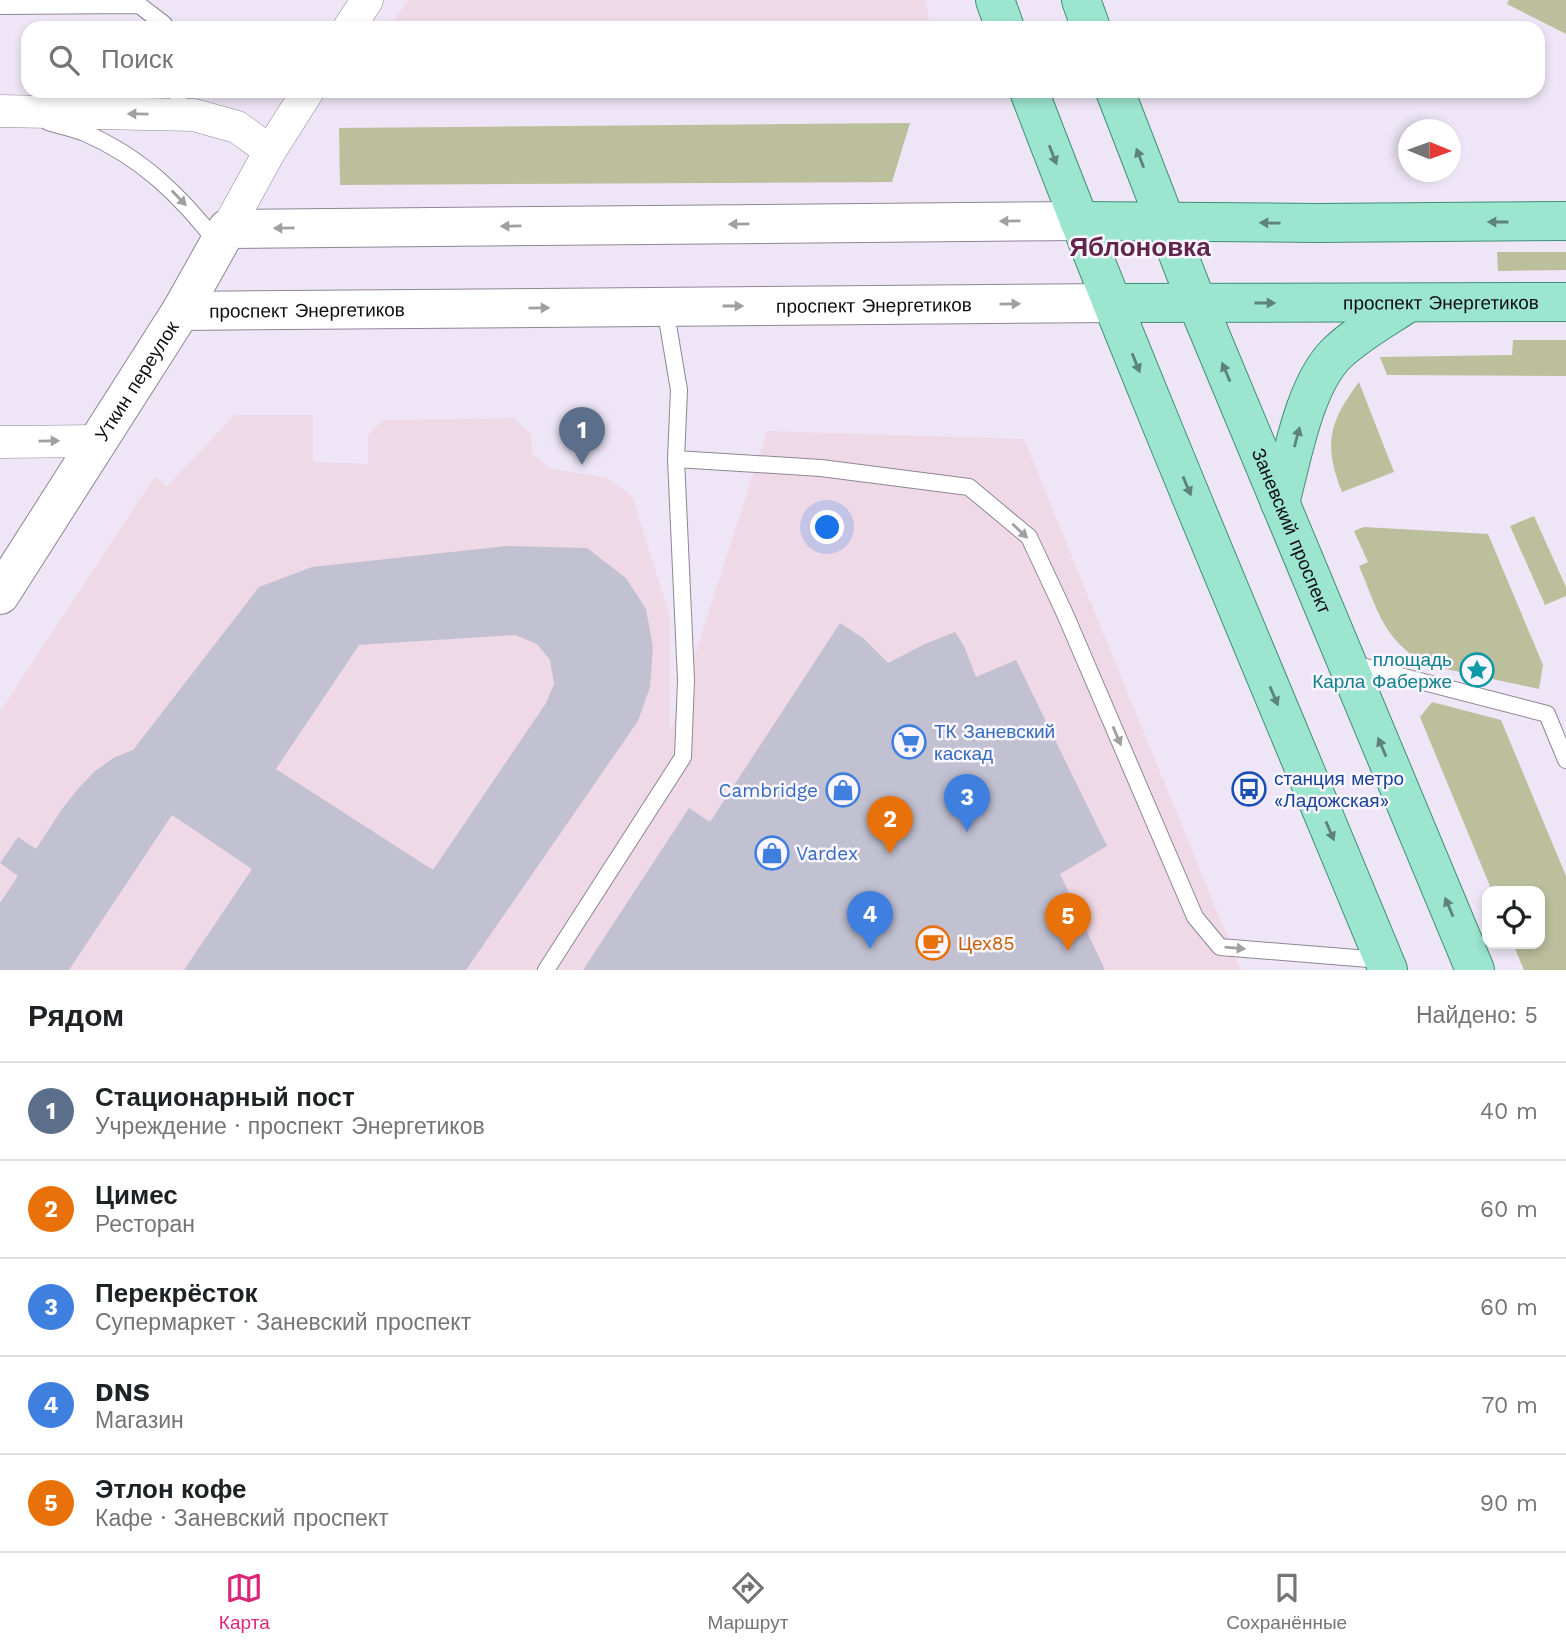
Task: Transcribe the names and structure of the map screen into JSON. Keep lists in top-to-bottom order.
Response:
{
  "streets": {
    "main road": ["проспект Энергетиков", "Заневский проспект"],
    "street": ["Уткин переулок"]
  },
  "crossings": [
    ["проспект Энергетиков", "Уткин переулок"],
    ["проспект Энергетиков", "Заневский проспект"]
  ],
  "one_way": ["проспект Энергетиков"],
  "districts": ["Яблоновка"],
  "places": {
    "place": ["площадь Карла Фаберже"],
    "supermarket": ["ТК Заневский каскад"],
    "bus stop": ["станция метро «Ладожская»"],
    "shop": ["Cambridge", "Vardex"],
    "cafe": ["Цех85"]
  },
  "north": "right",
  "page": {
    "search": "Поиск",
    "pins": [
      "1",
      "3",
      "2",
      "4",
      "5"
    ],
    "heading": ["Рядом", "Найдено: 5"],
    "list": [
      {
        "mark": "1",
        "name": "Стационарный пост",
        "note": "Учреждение · проспект Энергетиков",
        "value": "40 m"
      },
      {
        "mark": "2",
        "name": "Цимес",
        "note": "Ресторан",
        "value": "60 m"
      },
      {
        "mark": "3",
        "name": "Перекрёсток",
        "note": "Супермаркет · Заневский проспект",
        "value": "60 m"
      },
      {
        "mark": "4",
        "name": "DNS",
        "note": "Магазин",
        "value": "70 m"
      },
      {
        "mark": "5",
        "name": "Этлон кофе",
        "note": "Кафе · Заневский проспект",
        "value": "90 m"
      }
    ],
    "nav": ["Карта", "Маршрут", "Сохранённые"]
  }
}
